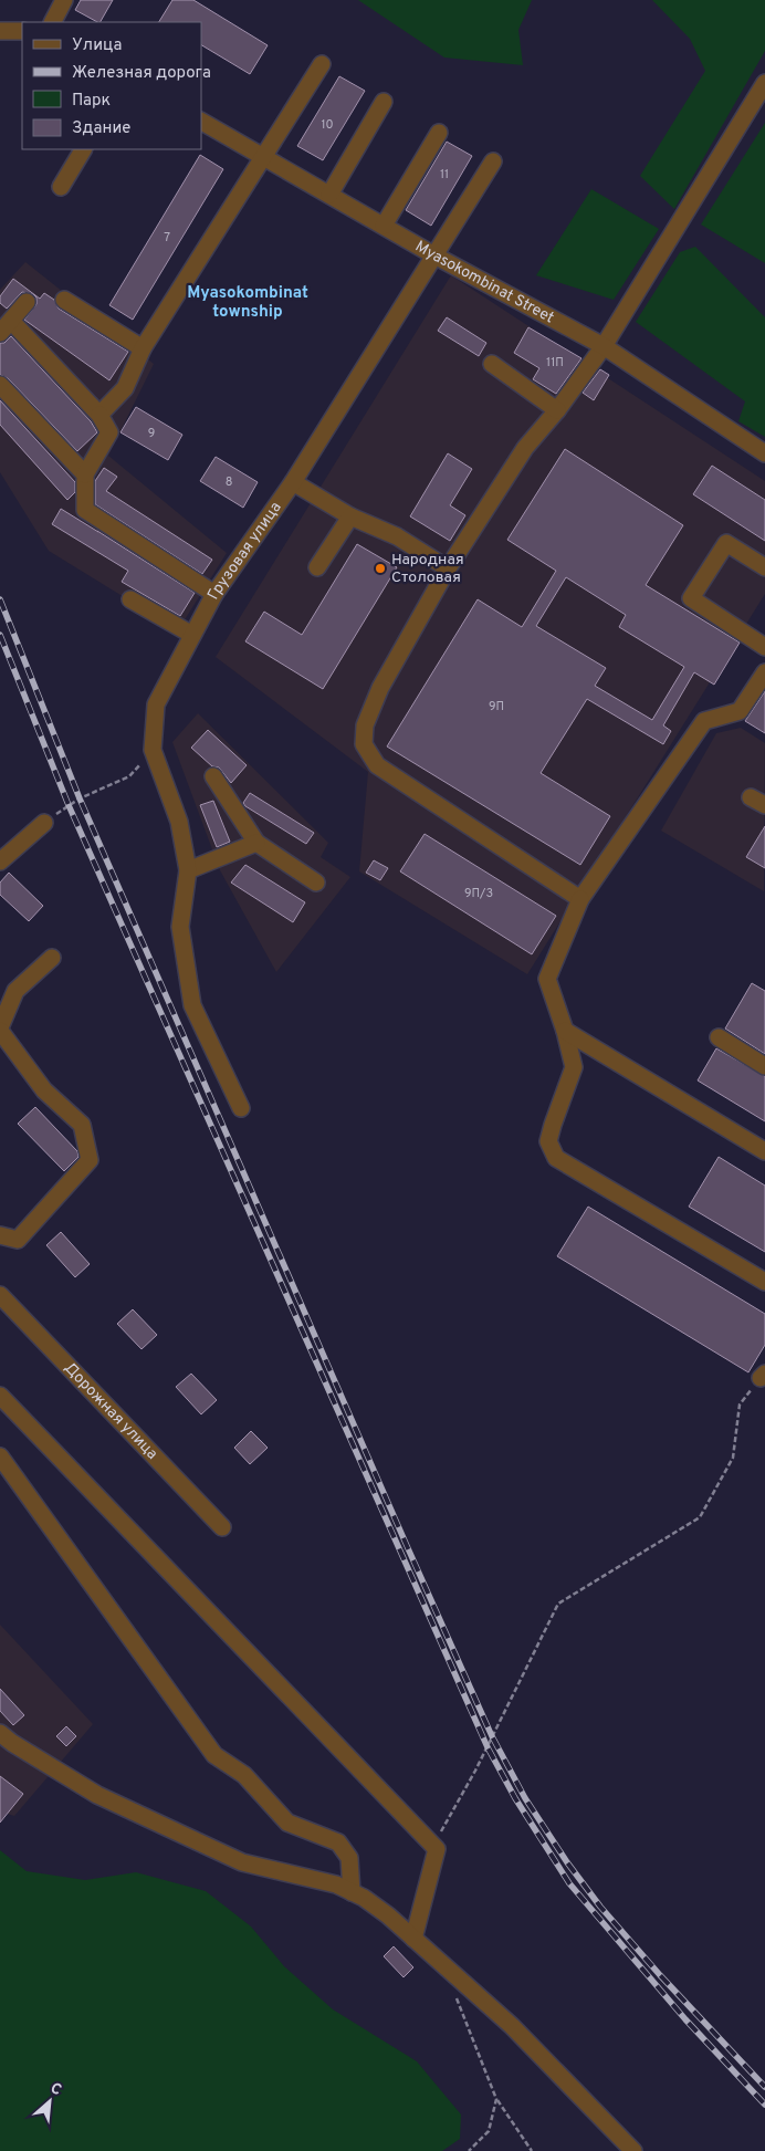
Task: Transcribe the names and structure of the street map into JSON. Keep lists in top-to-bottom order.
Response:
{
  "streets": {
    "street": ["Myasokombinat Street", "Грузовая улица", "Дорожная улица"]
  },
  "crossings": [
    ["Myasokombinat Street", "Грузовая улица"]
  ],
  "districts": ["Myasokombinat township"],
  "places": ["Народная Столовая"],
  "house_numbers": [
    "10",
    "11",
    "7",
    "11П",
    "9",
    "8",
    "9П",
    "9П/3"
  ],
  "legend": [
    "Улица",
    "Железная дорога",
    "Парк",
    "Здание"
  ],
  "north": "top right"
}
